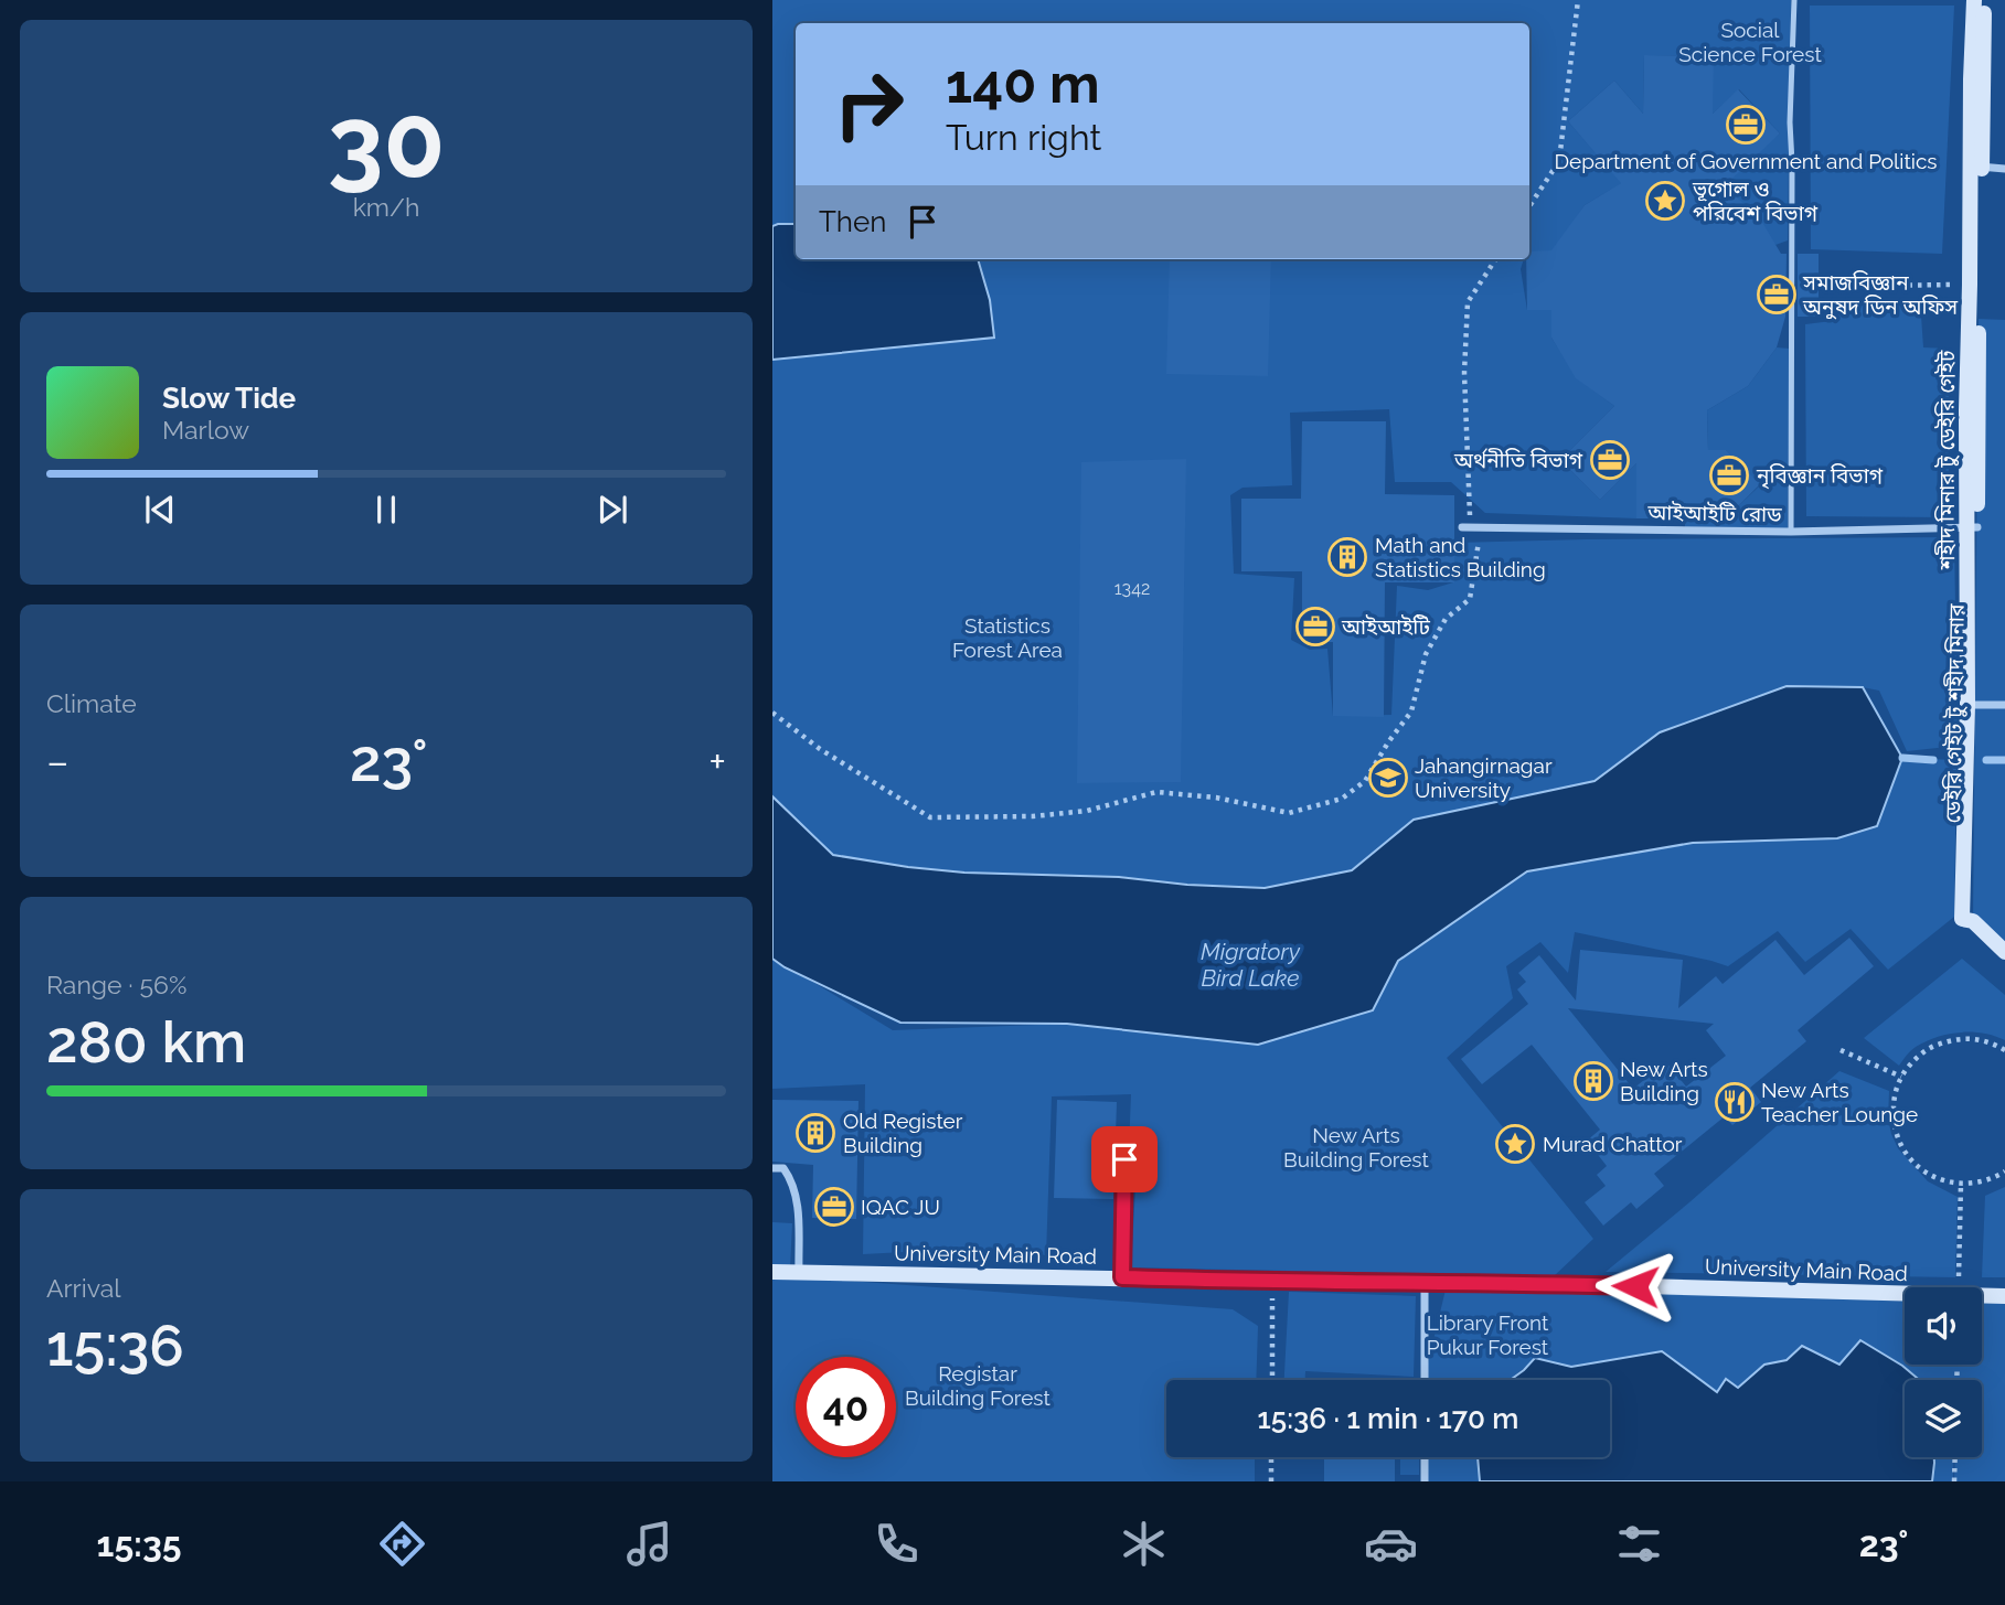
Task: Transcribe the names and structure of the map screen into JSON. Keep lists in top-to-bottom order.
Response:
{
  "streets": {
    "street": ["শহীদ মিনার টু ডেইরি গেইট", "আইআইটি রোড", "University Main Road"]
  },
  "crossings": [
    ["শহীদ মিনার টু ডেইরি গেইট", "আইআইটি রোড"]
  ],
  "water": ["Migratory Bird Lake"],
  "parks": [
    "Social Science Forest",
    "Statistics Forest Area",
    "New Arts Building Forest",
    "Library Front Pukur Forest",
    "Registar Building Forest"
  ],
  "places": {
    "office": [
      "Department of Government and Politics",
      "সমাজবিজ্ঞান অনুষদ ডিন অফিস",
      "অর্থনীতি বিভাগ",
      "নৃবিজ্ঞান বিভাগ",
      "আইআইটি",
      "IQAC JU"
    ],
    "place": ["ভূগোল ও পরিবেশ বিভাগ", "Murad Chattor"],
    "building": ["Math and Statistics Building", "New Arts Building", "Old Register Building"],
    "school or university": ["Jahangirnagar University"],
    "restaurant": ["New Arts Teacher Lounge"]
  },
  "house_numbers": ["1342"],
  "page": {
    "tile": [
      ["30", "km/h"],
      "Climate",
      ["Range · 56%", "280 km"],
      ["Arrival", "15:36"]
    ],
    "turn": ["140 m", "Turn right"],
    "then": "Then",
    "song": ["Slow Tide", "Marlow"],
    "heat": ["−", "23°", "+"],
    "limit": "40",
    "trip": "15:36 · 1 min · 170 m",
    "tabs": ["15:35", "23°"]
  }
}
